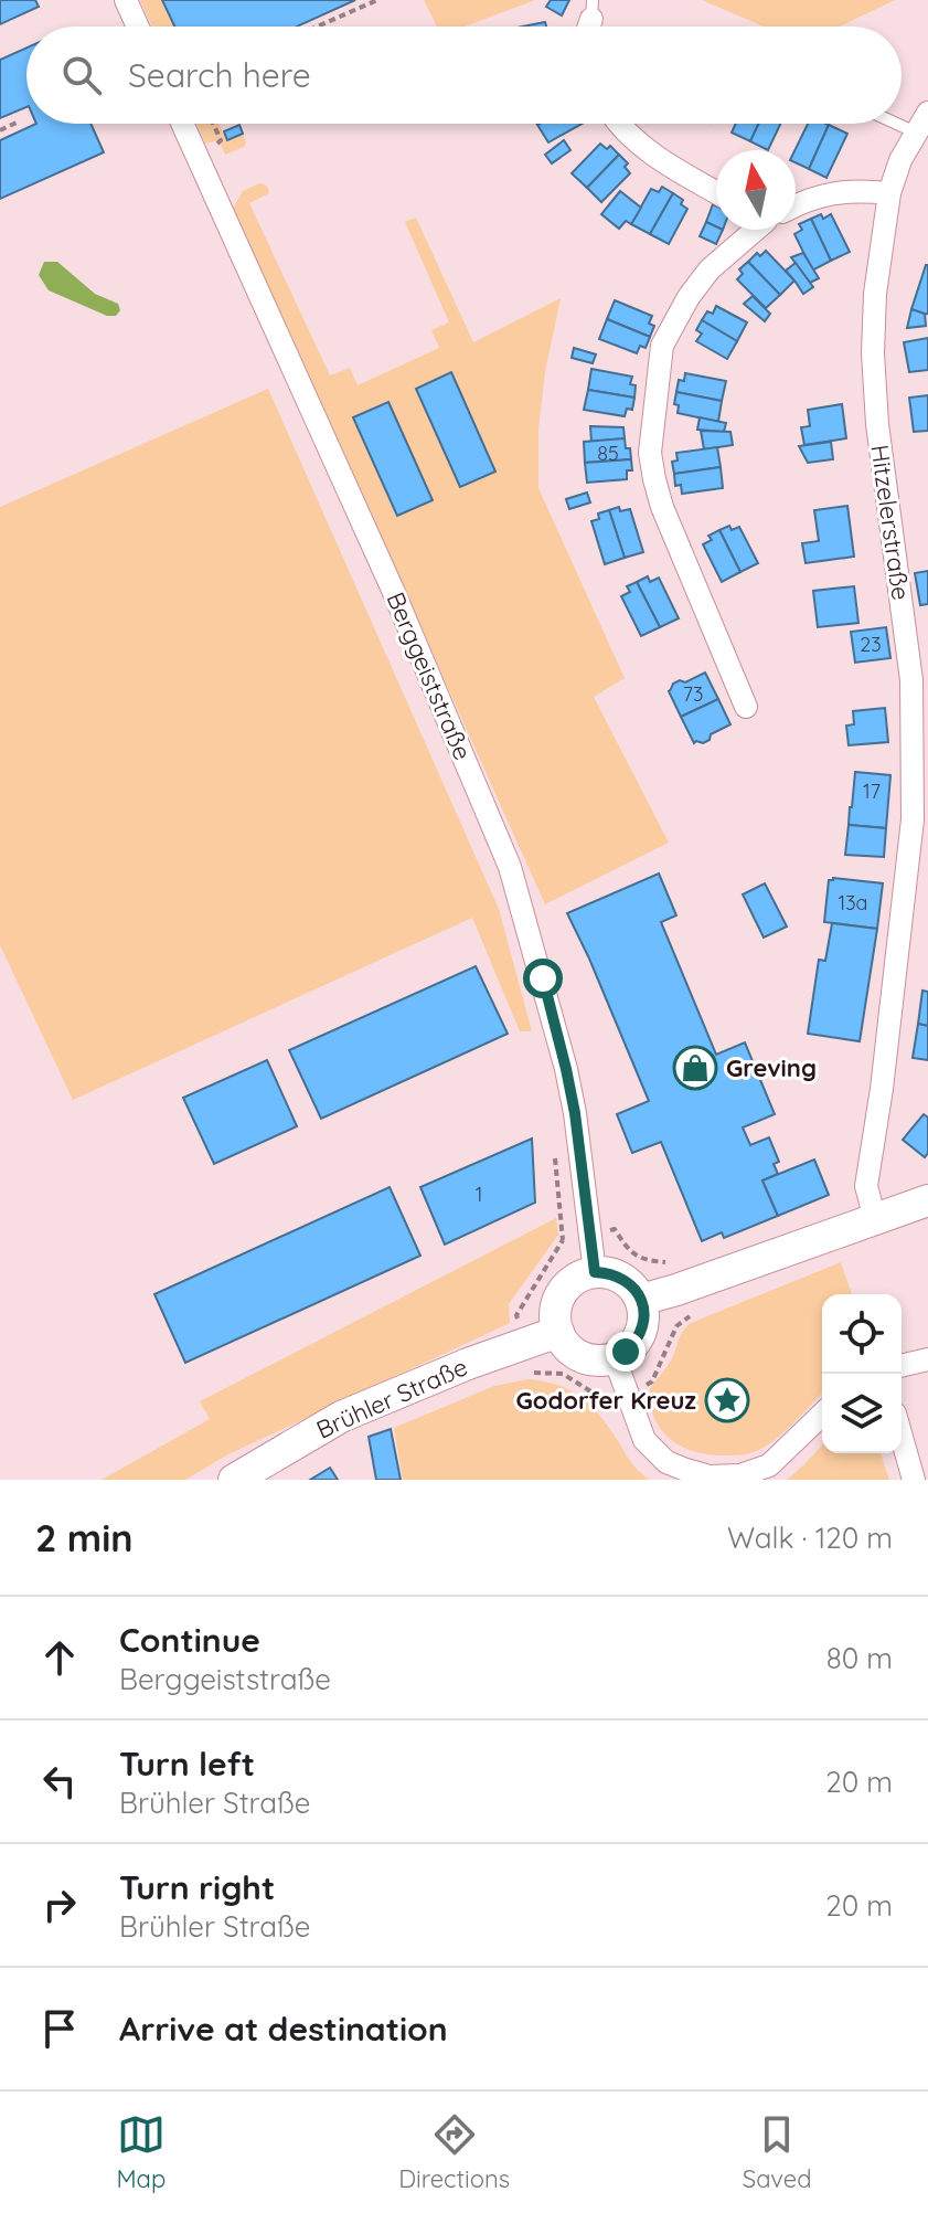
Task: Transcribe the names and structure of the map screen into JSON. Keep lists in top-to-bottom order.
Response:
{
  "streets": {
    "main road": ["Brühler Straße"],
    "street": ["Hitzelerstraße", "Berggeiststraße"]
  },
  "crossings": [
    ["Berggeiststraße", "Brühler Straße"]
  ],
  "places": {
    "shop": ["Greving"],
    "place": ["Godorfer Kreuz"]
  },
  "house_numbers": [
    "85",
    "23",
    "73",
    "17",
    "13a",
    "1"
  ],
  "north": "top",
  "page": {
    "search": "Search here",
    "heading": ["2 min", "Walk · 120 m"],
    "list": [
      ["Continue", "Berggeiststraße", "80 m"],
      ["Turn left", "Brühler Straße", "20 m"],
      ["Turn right", "Brühler Straße", "20 m"],
      "Arrive at destination"
    ],
    "nav": ["Map", "Directions", "Saved"]
  }
}
